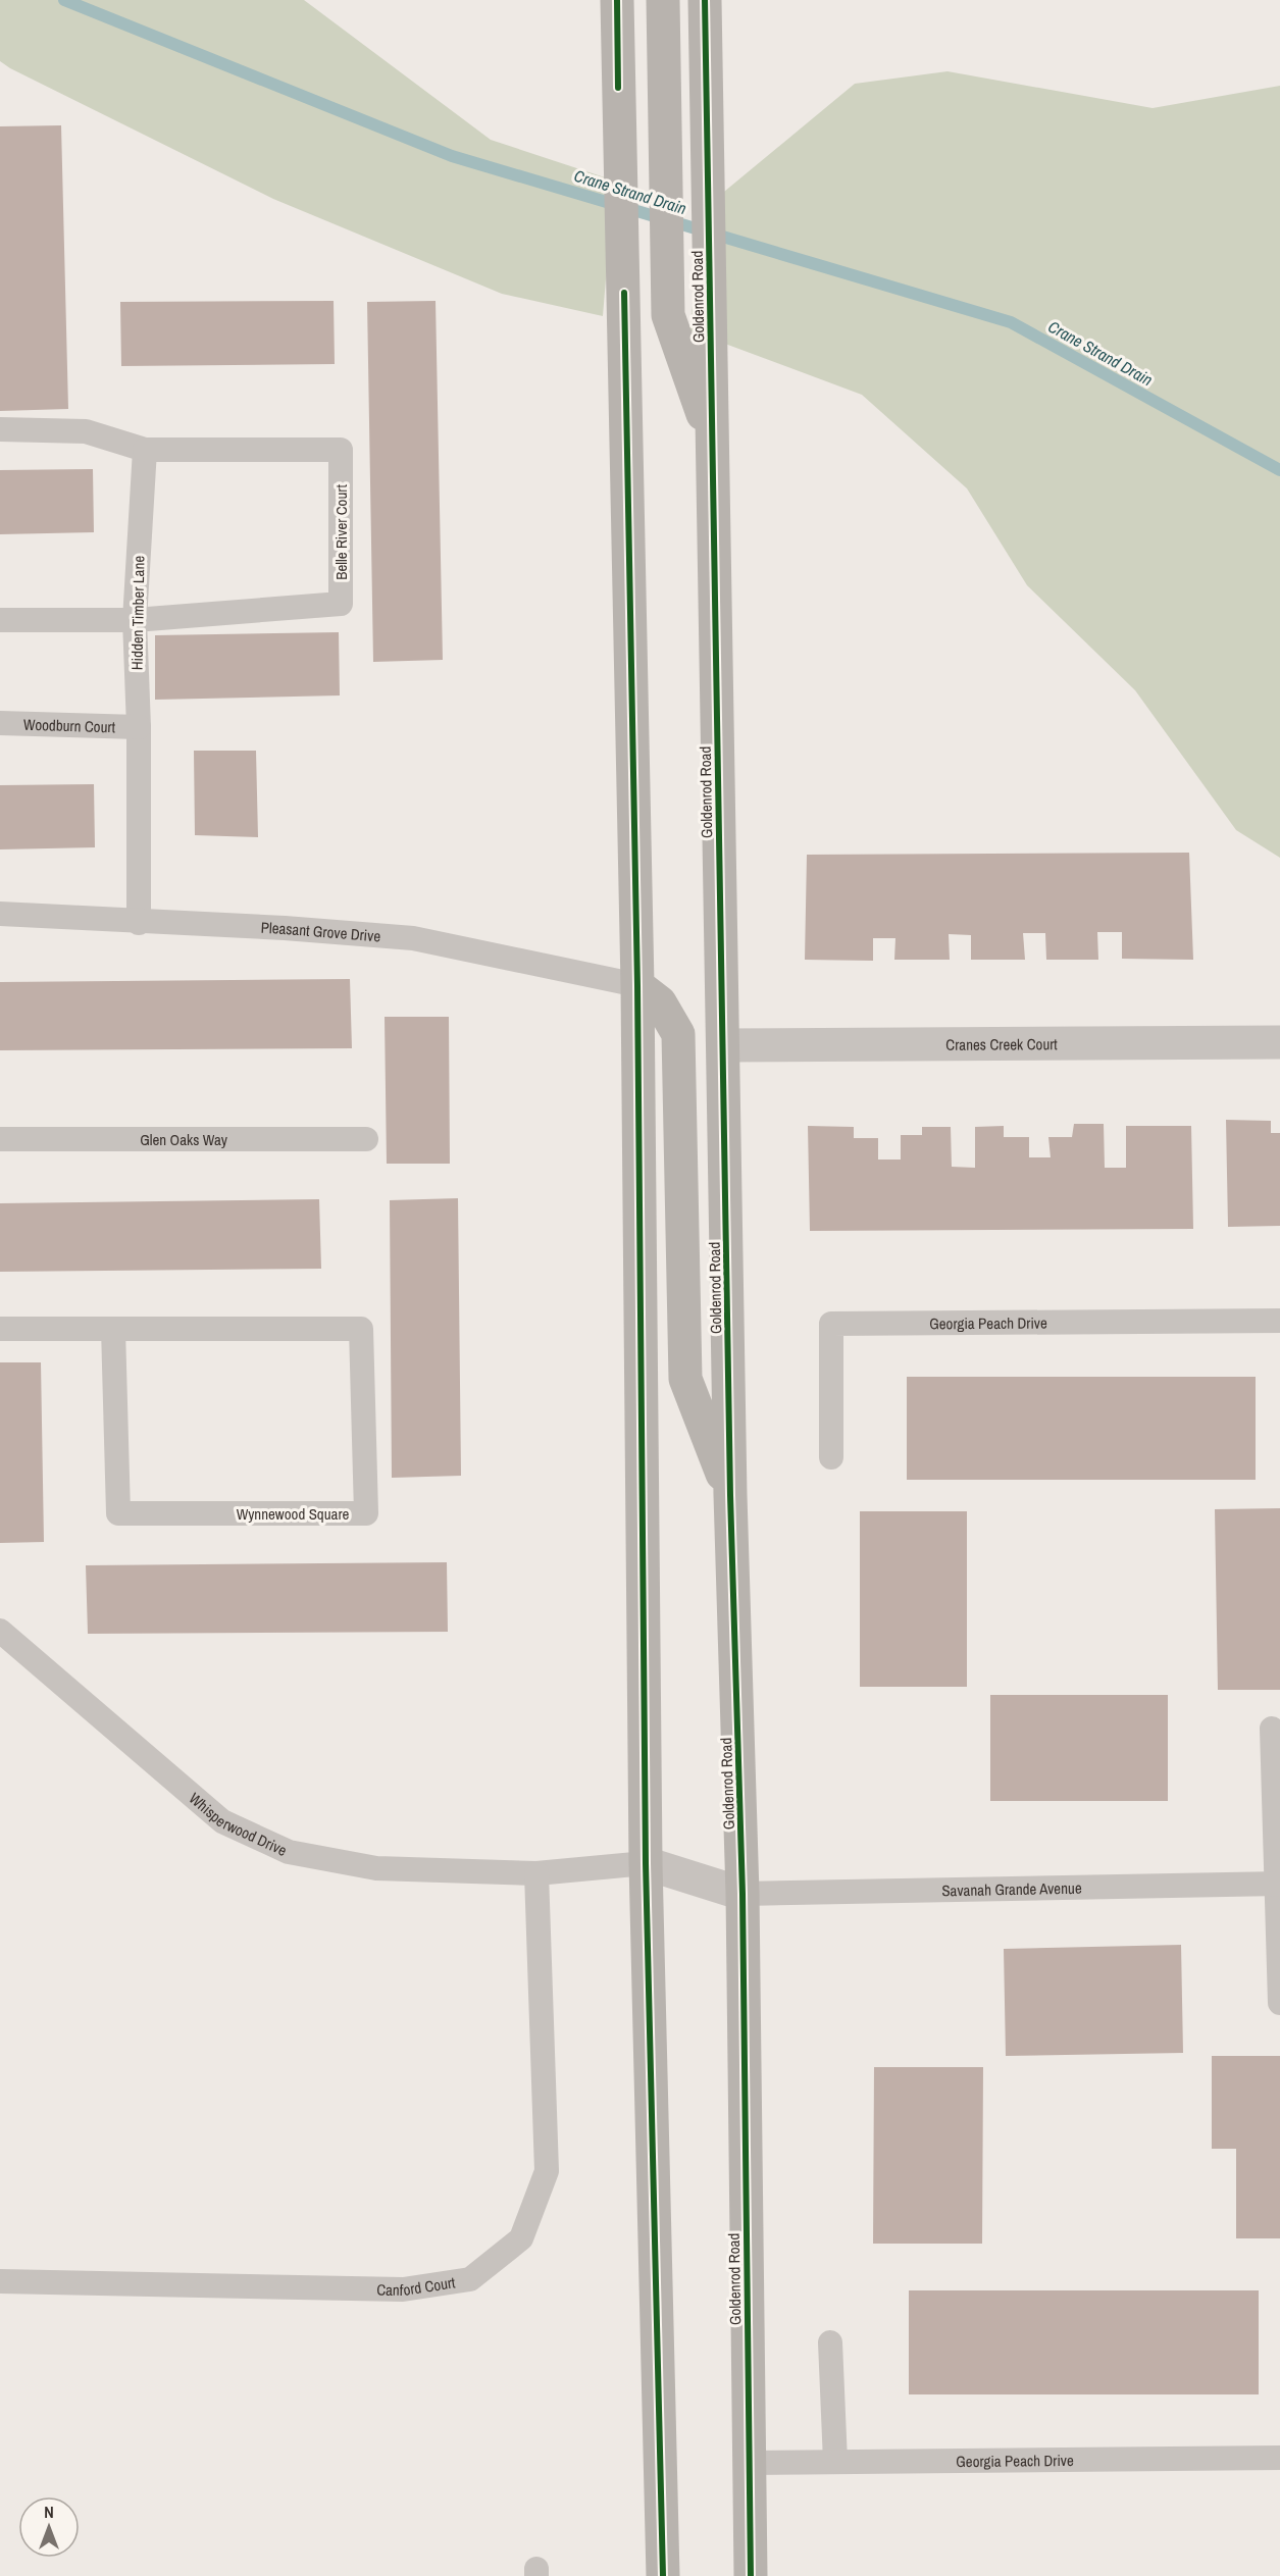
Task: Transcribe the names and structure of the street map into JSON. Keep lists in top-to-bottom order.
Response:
{
  "streets": {
    "main road": ["Goldenrod Road"],
    "street": ["Cranes Creek Court"],
    "lane": [
      "Belle River Court",
      "Hidden Timber Lane",
      "Woodburn Court",
      "Pleasant Grove Drive",
      "Glen Oaks Way",
      "Georgia Peach Drive",
      "Wynnewood Square",
      "Whisperwood Drive",
      "Savanah Grande Avenue",
      "Canford Court"
    ]
  },
  "crossings": [
    ["Goldenrod Road", "Cranes Creek Court"],
    ["Goldenrod Road", "Georgia Peach Drive"],
    ["Goldenrod Road", "Savanah Grande Avenue"],
    ["Belle River Court", "Hidden Timber Lane"],
    ["Hidden Timber Lane", "Woodburn Court"],
    ["Hidden Timber Lane", "Pleasant Grove Drive"],
    ["Whisperwood Drive", "Canford Court"]
  ],
  "water": ["Crane Strand Drain"],
  "north": "top"
}
